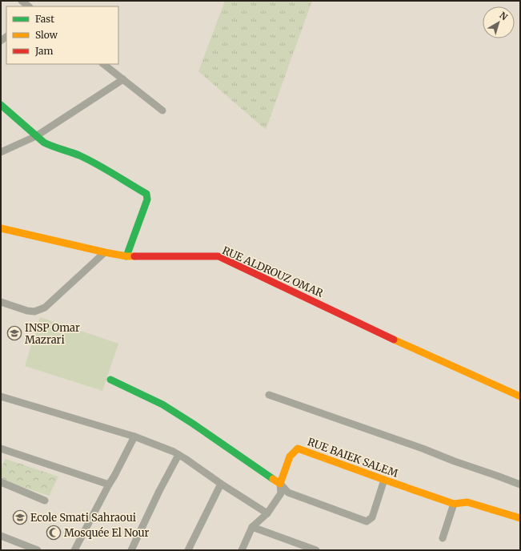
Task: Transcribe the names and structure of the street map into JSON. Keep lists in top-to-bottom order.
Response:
{
  "streets": {
    "street": ["RUE ALDROUZ OMAR", "RUE BAIEK SALEM"]
  },
  "places": {
    "school or university": ["INSP Omar Mazrari", "Ecole Smati Sahraoui"],
    "mosque": ["Mosquée El Nour"]
  },
  "legend": ["Fast", "Slow", "Jam"],
  "north": "top right"
}
